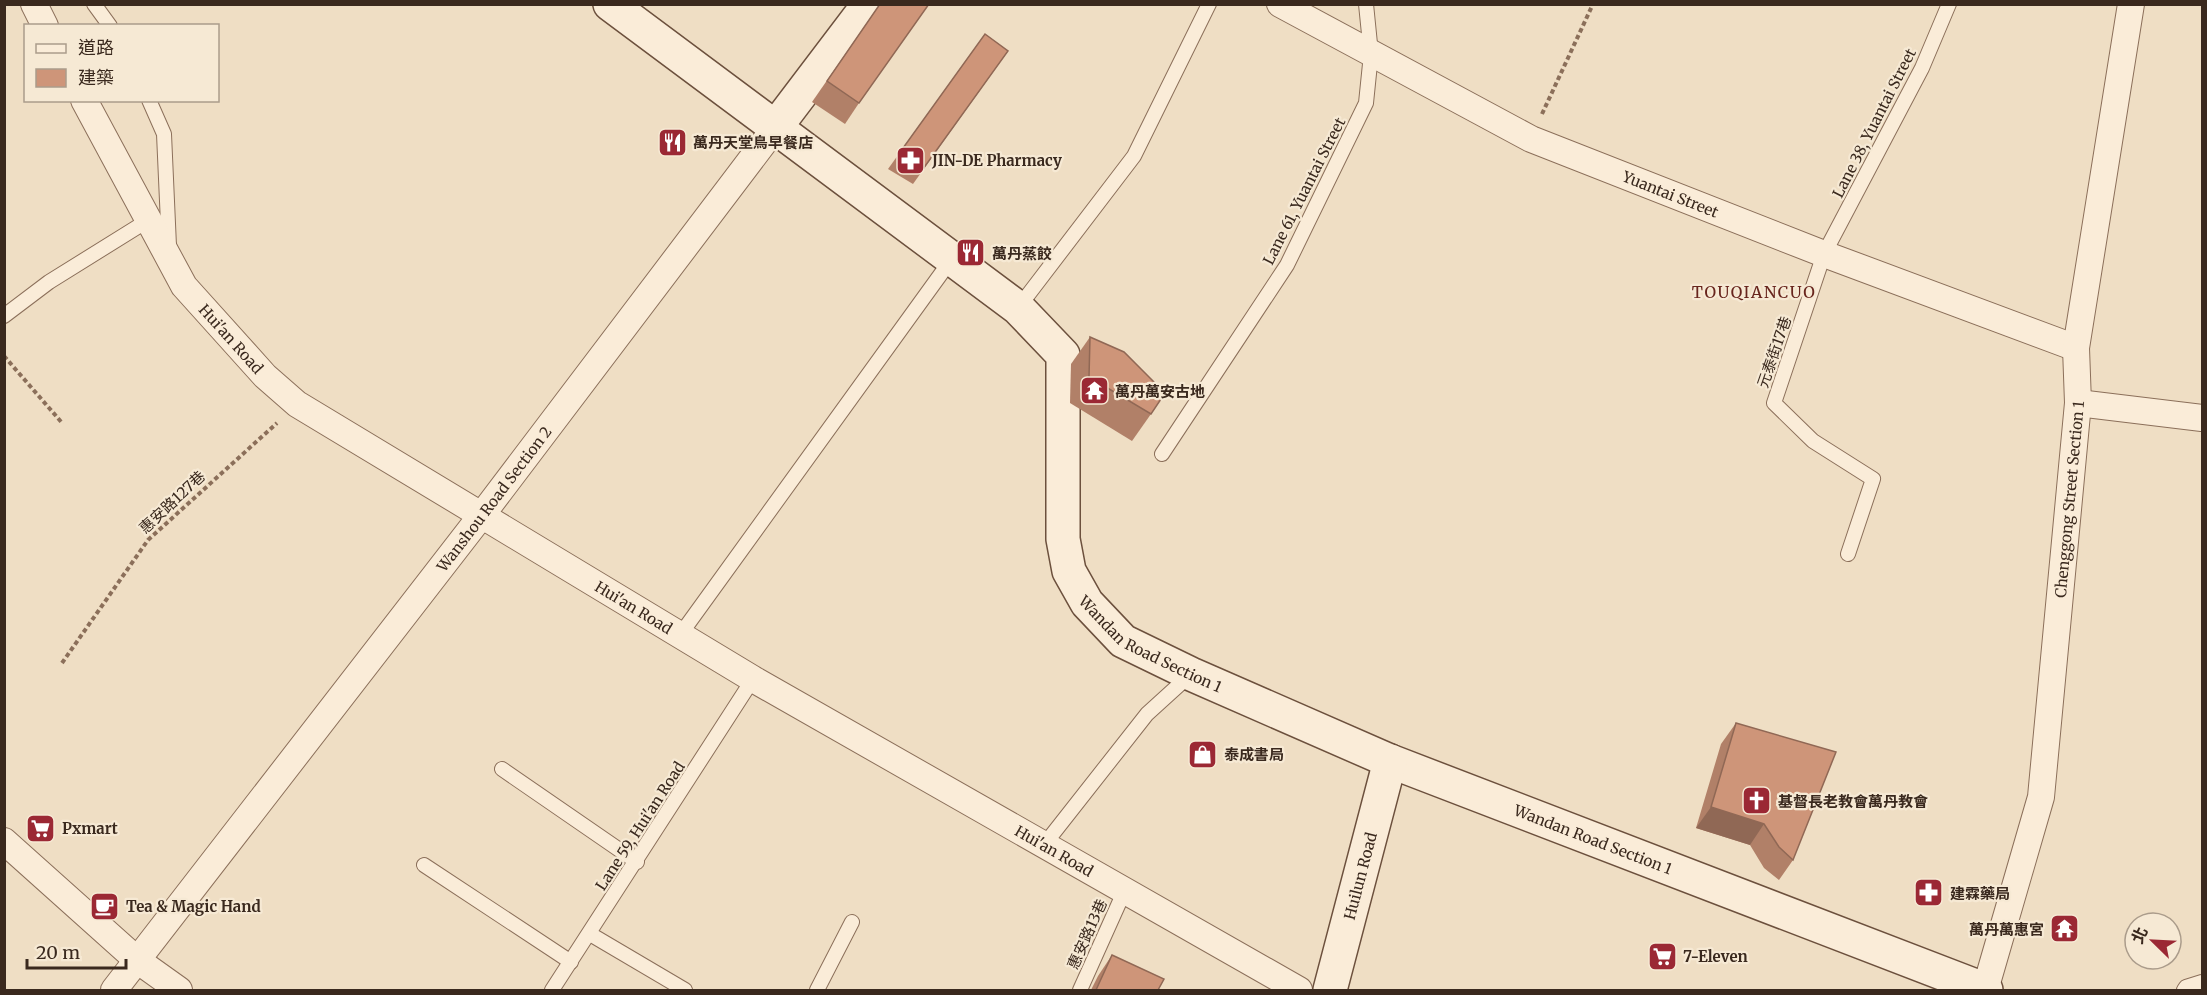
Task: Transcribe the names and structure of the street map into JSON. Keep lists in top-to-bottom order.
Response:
{
  "streets": {
    "street": [
      "Yuantai Street",
      "Hui'an Road",
      "Wanshou Road Section 2",
      "Chenggong Street Section 1",
      "Wandan Road Section 1",
      "Huilun Road"
    ],
    "lane": [
      "Lane 38, Yuantai Street",
      "Lane 61, Yuantai Street",
      "元泰街17巷",
      "Lane 59, Hui'an Road",
      "惠安路13巷"
    ],
    "path": ["惠安路127巷"]
  },
  "crossings": [
    ["Lane 38, Yuantai Street", "Yuantai Street"],
    ["Lane 38, Yuantai Street", "元泰街17巷"],
    ["Lane 61, Yuantai Street", "Yuantai Street"],
    ["Yuantai Street", "元泰街17巷"],
    ["Yuantai Street", "Chenggong Street Section 1"],
    ["Hui'an Road", "Wanshou Road Section 2"],
    ["Hui'an Road", "惠安路127巷"],
    ["Hui'an Road", "Lane 59, Hui'an Road"],
    ["Hui'an Road", "惠安路13巷"],
    ["Wanshou Road Section 2", "Wandan Road Section 1"],
    ["Chenggong Street Section 1", "Wandan Road Section 1"],
    ["Wandan Road Section 1", "Huilun Road"]
  ],
  "districts": ["TOUQIANCUO"],
  "places": {
    "restaurant": ["萬丹天堂鳥早餐店", "萬丹蒸餃"],
    "pharmacy": ["JIN-DE Pharmacy", "建霖藥局"],
    "temple": ["萬丹萬安古地", "萬丹萬惠宮"],
    "shop": ["泰成書局"],
    "church": ["基督長老教會萬丹教會"],
    "supermarket": ["Pxmart", "7-Eleven"],
    "cafe": ["Tea & Magic Hand"]
  },
  "legend": ["道路", "建築"],
  "scale_bar": "20 m",
  "north": "top left"
}
